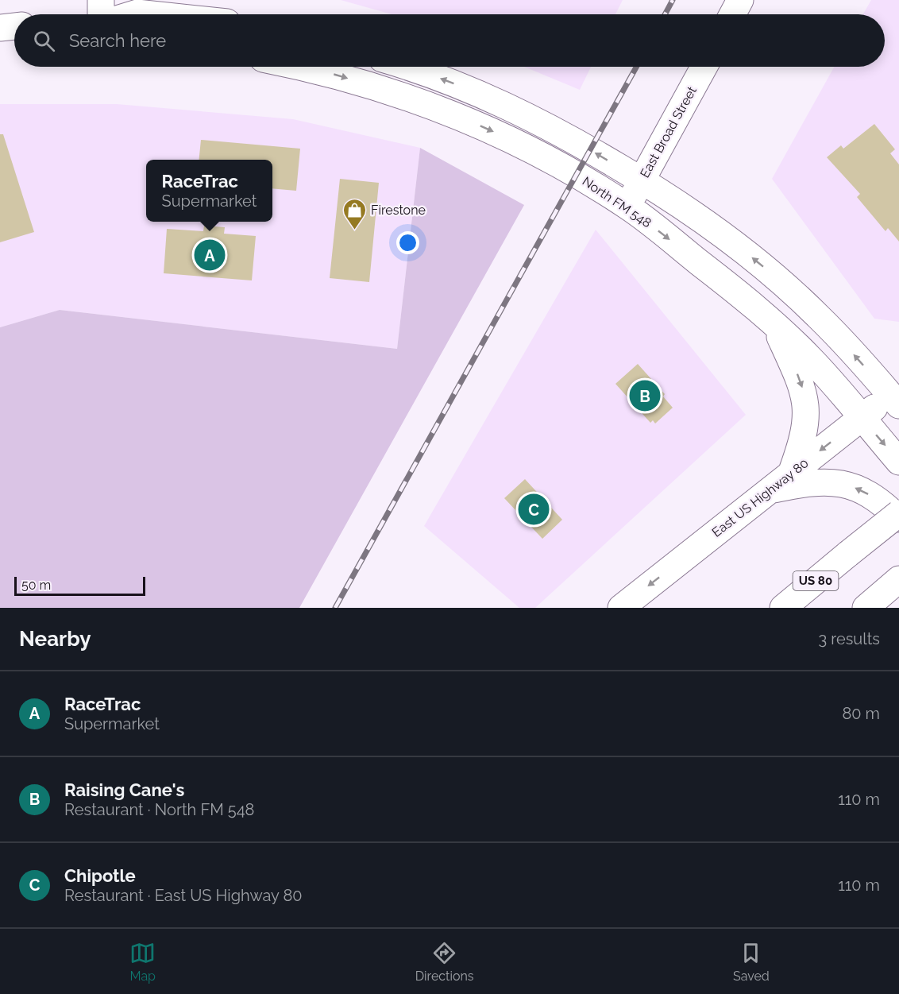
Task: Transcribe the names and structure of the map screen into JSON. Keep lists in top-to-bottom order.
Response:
{
  "streets": {
    "main road": [
      "East Broad Street",
      "North FM 548",
      "East US Highway 80",
      "US 80"
    ]
  },
  "crossings": [
    ["East Broad Street", "North FM 548"],
    ["North FM 548", "East US Highway 80"]
  ],
  "places": {
    "shop": ["Firestone"]
  },
  "scale_bar": "50 m",
  "page": {
    "search": "Search here",
    "popup": ["RaceTrac", "Supermarket"],
    "pins": ["A", "B", "C"],
    "scale": "50 m",
    "heading": ["Nearby", "3 results"],
    "list": [
      {
        "mark": "A",
        "name": "RaceTrac",
        "note": "Supermarket",
        "value": "80 m"
      },
      {
        "mark": "B",
        "name": "Raising Cane's",
        "note": "Restaurant · North FM 548",
        "value": "110 m"
      },
      {
        "mark": "C",
        "name": "Chipotle",
        "note": "Restaurant · East US Highway 80",
        "value": "110 m"
      }
    ],
    "nav": ["Map", "Directions", "Saved"]
  }
}
